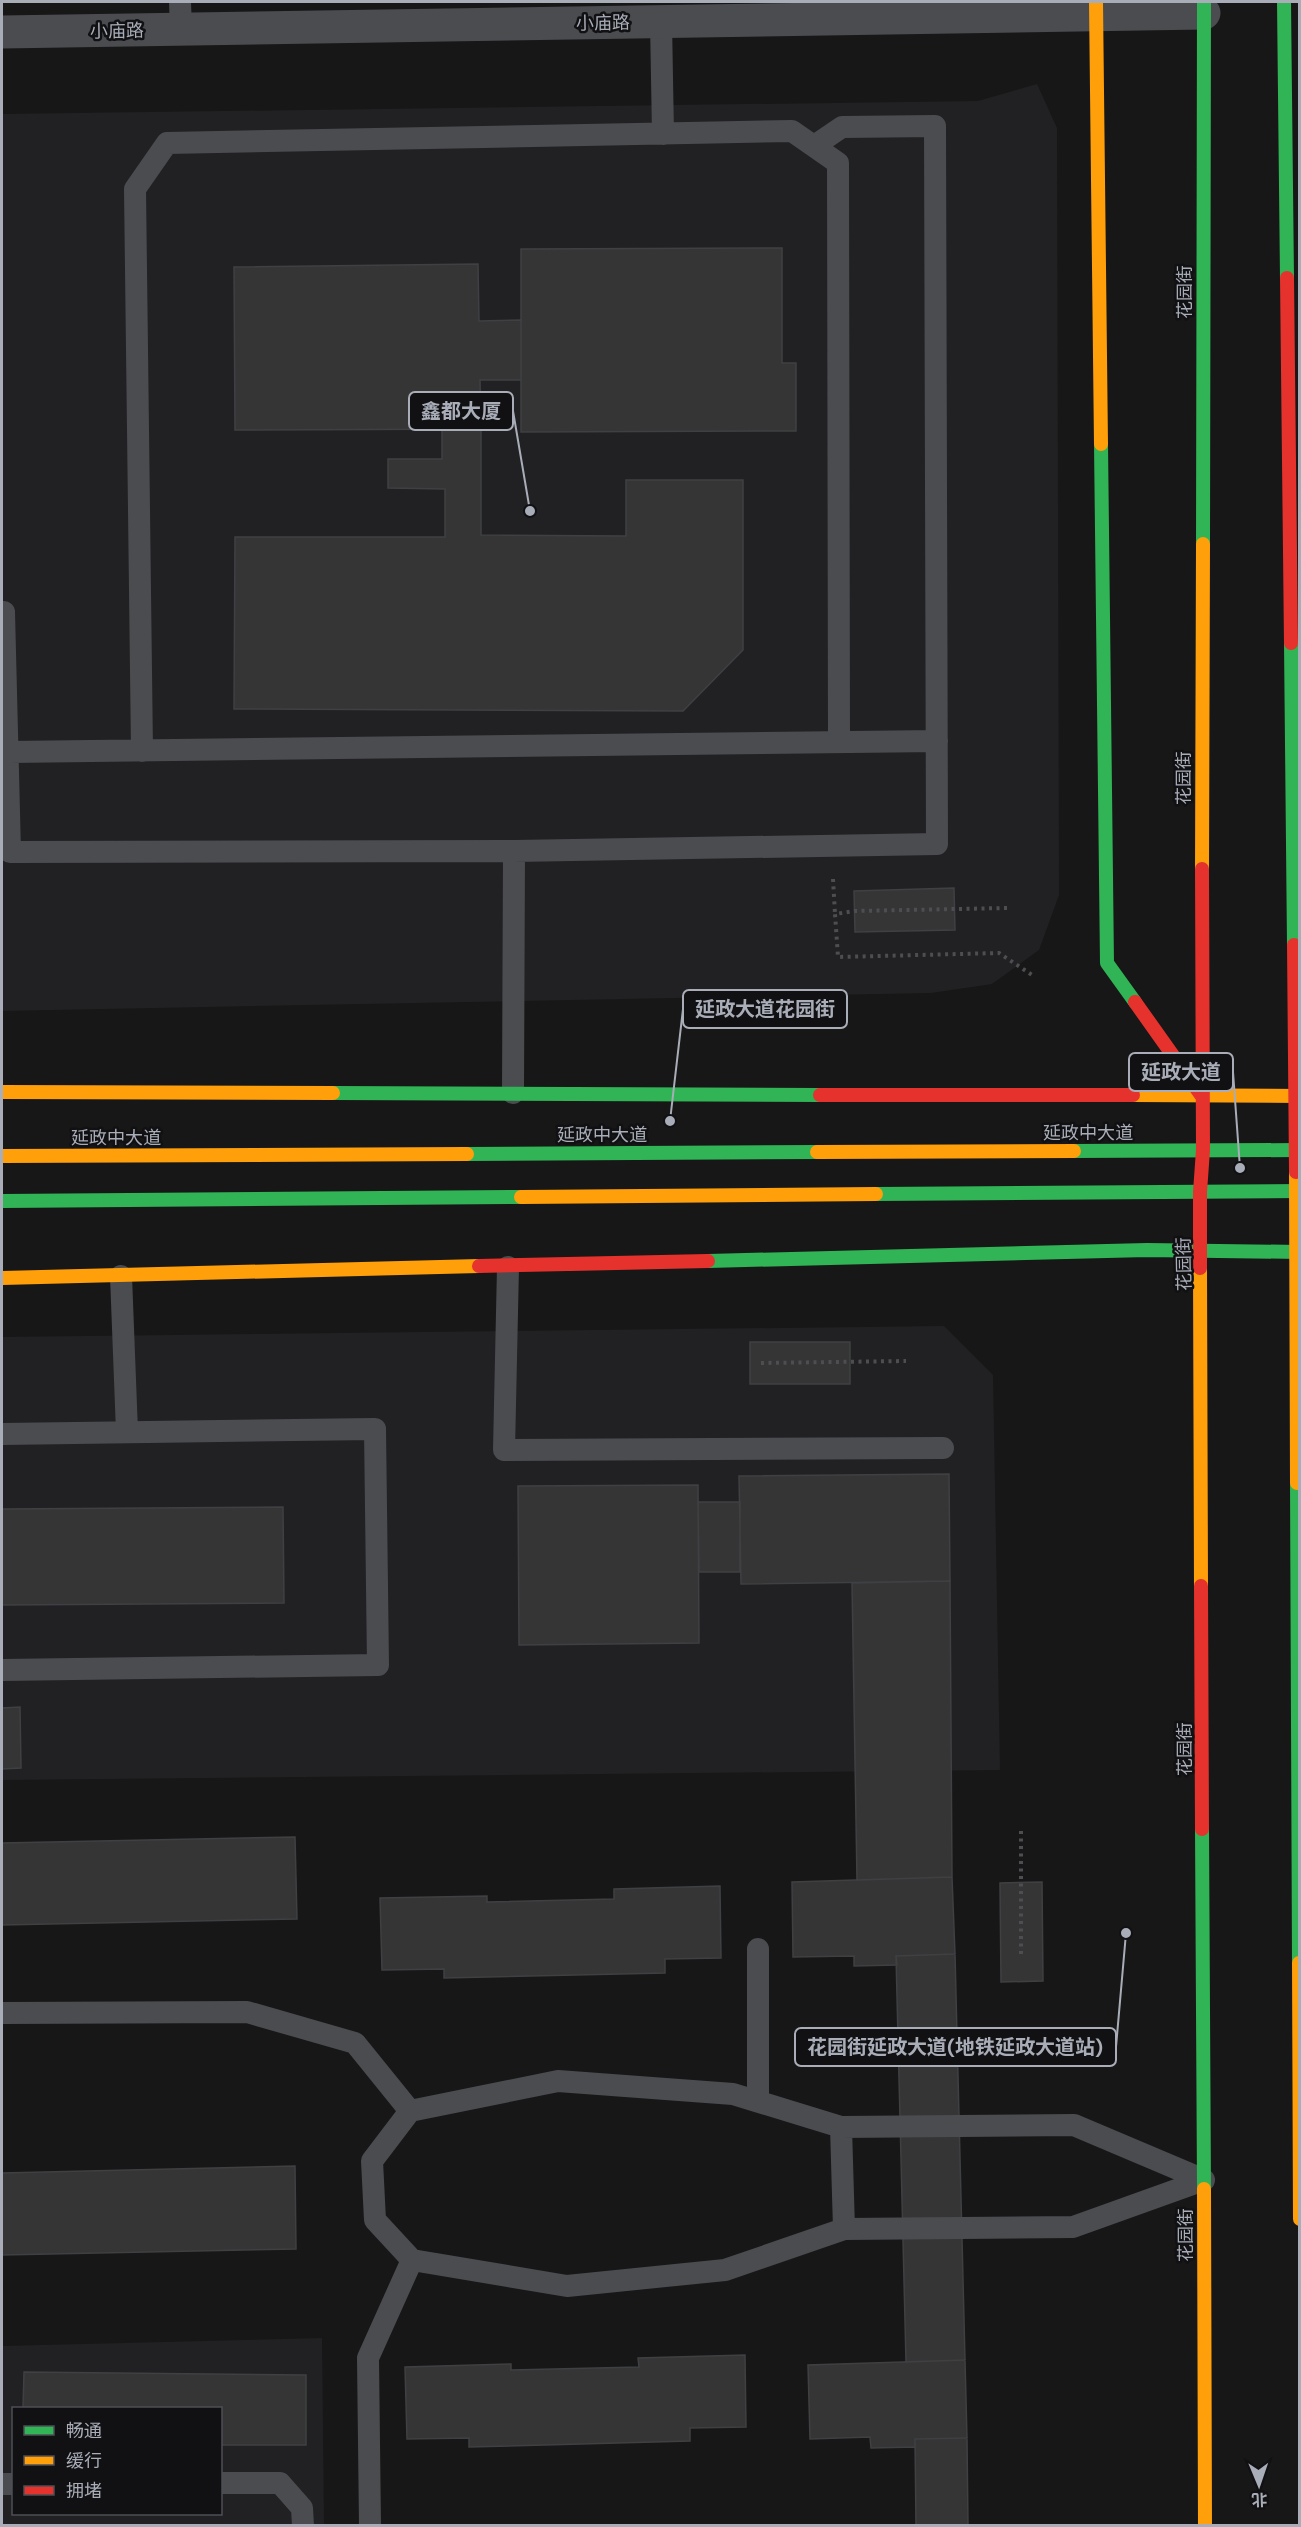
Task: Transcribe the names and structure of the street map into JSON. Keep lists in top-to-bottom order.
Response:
{
  "streets": {
    "main road": ["花园街", "延政中大道"],
    "street": ["小庙路"]
  },
  "crossings": [
    ["小庙路", "花园街"],
    ["花园街", "延政中大道"]
  ],
  "places": [
    "鑫都大厦",
    "延政大道花园街",
    "延政大道",
    "花园街延政大道(地铁延政大道站)"
  ],
  "legend": ["畅通", "缓行", "拥堵"],
  "north": "bottom"
}
